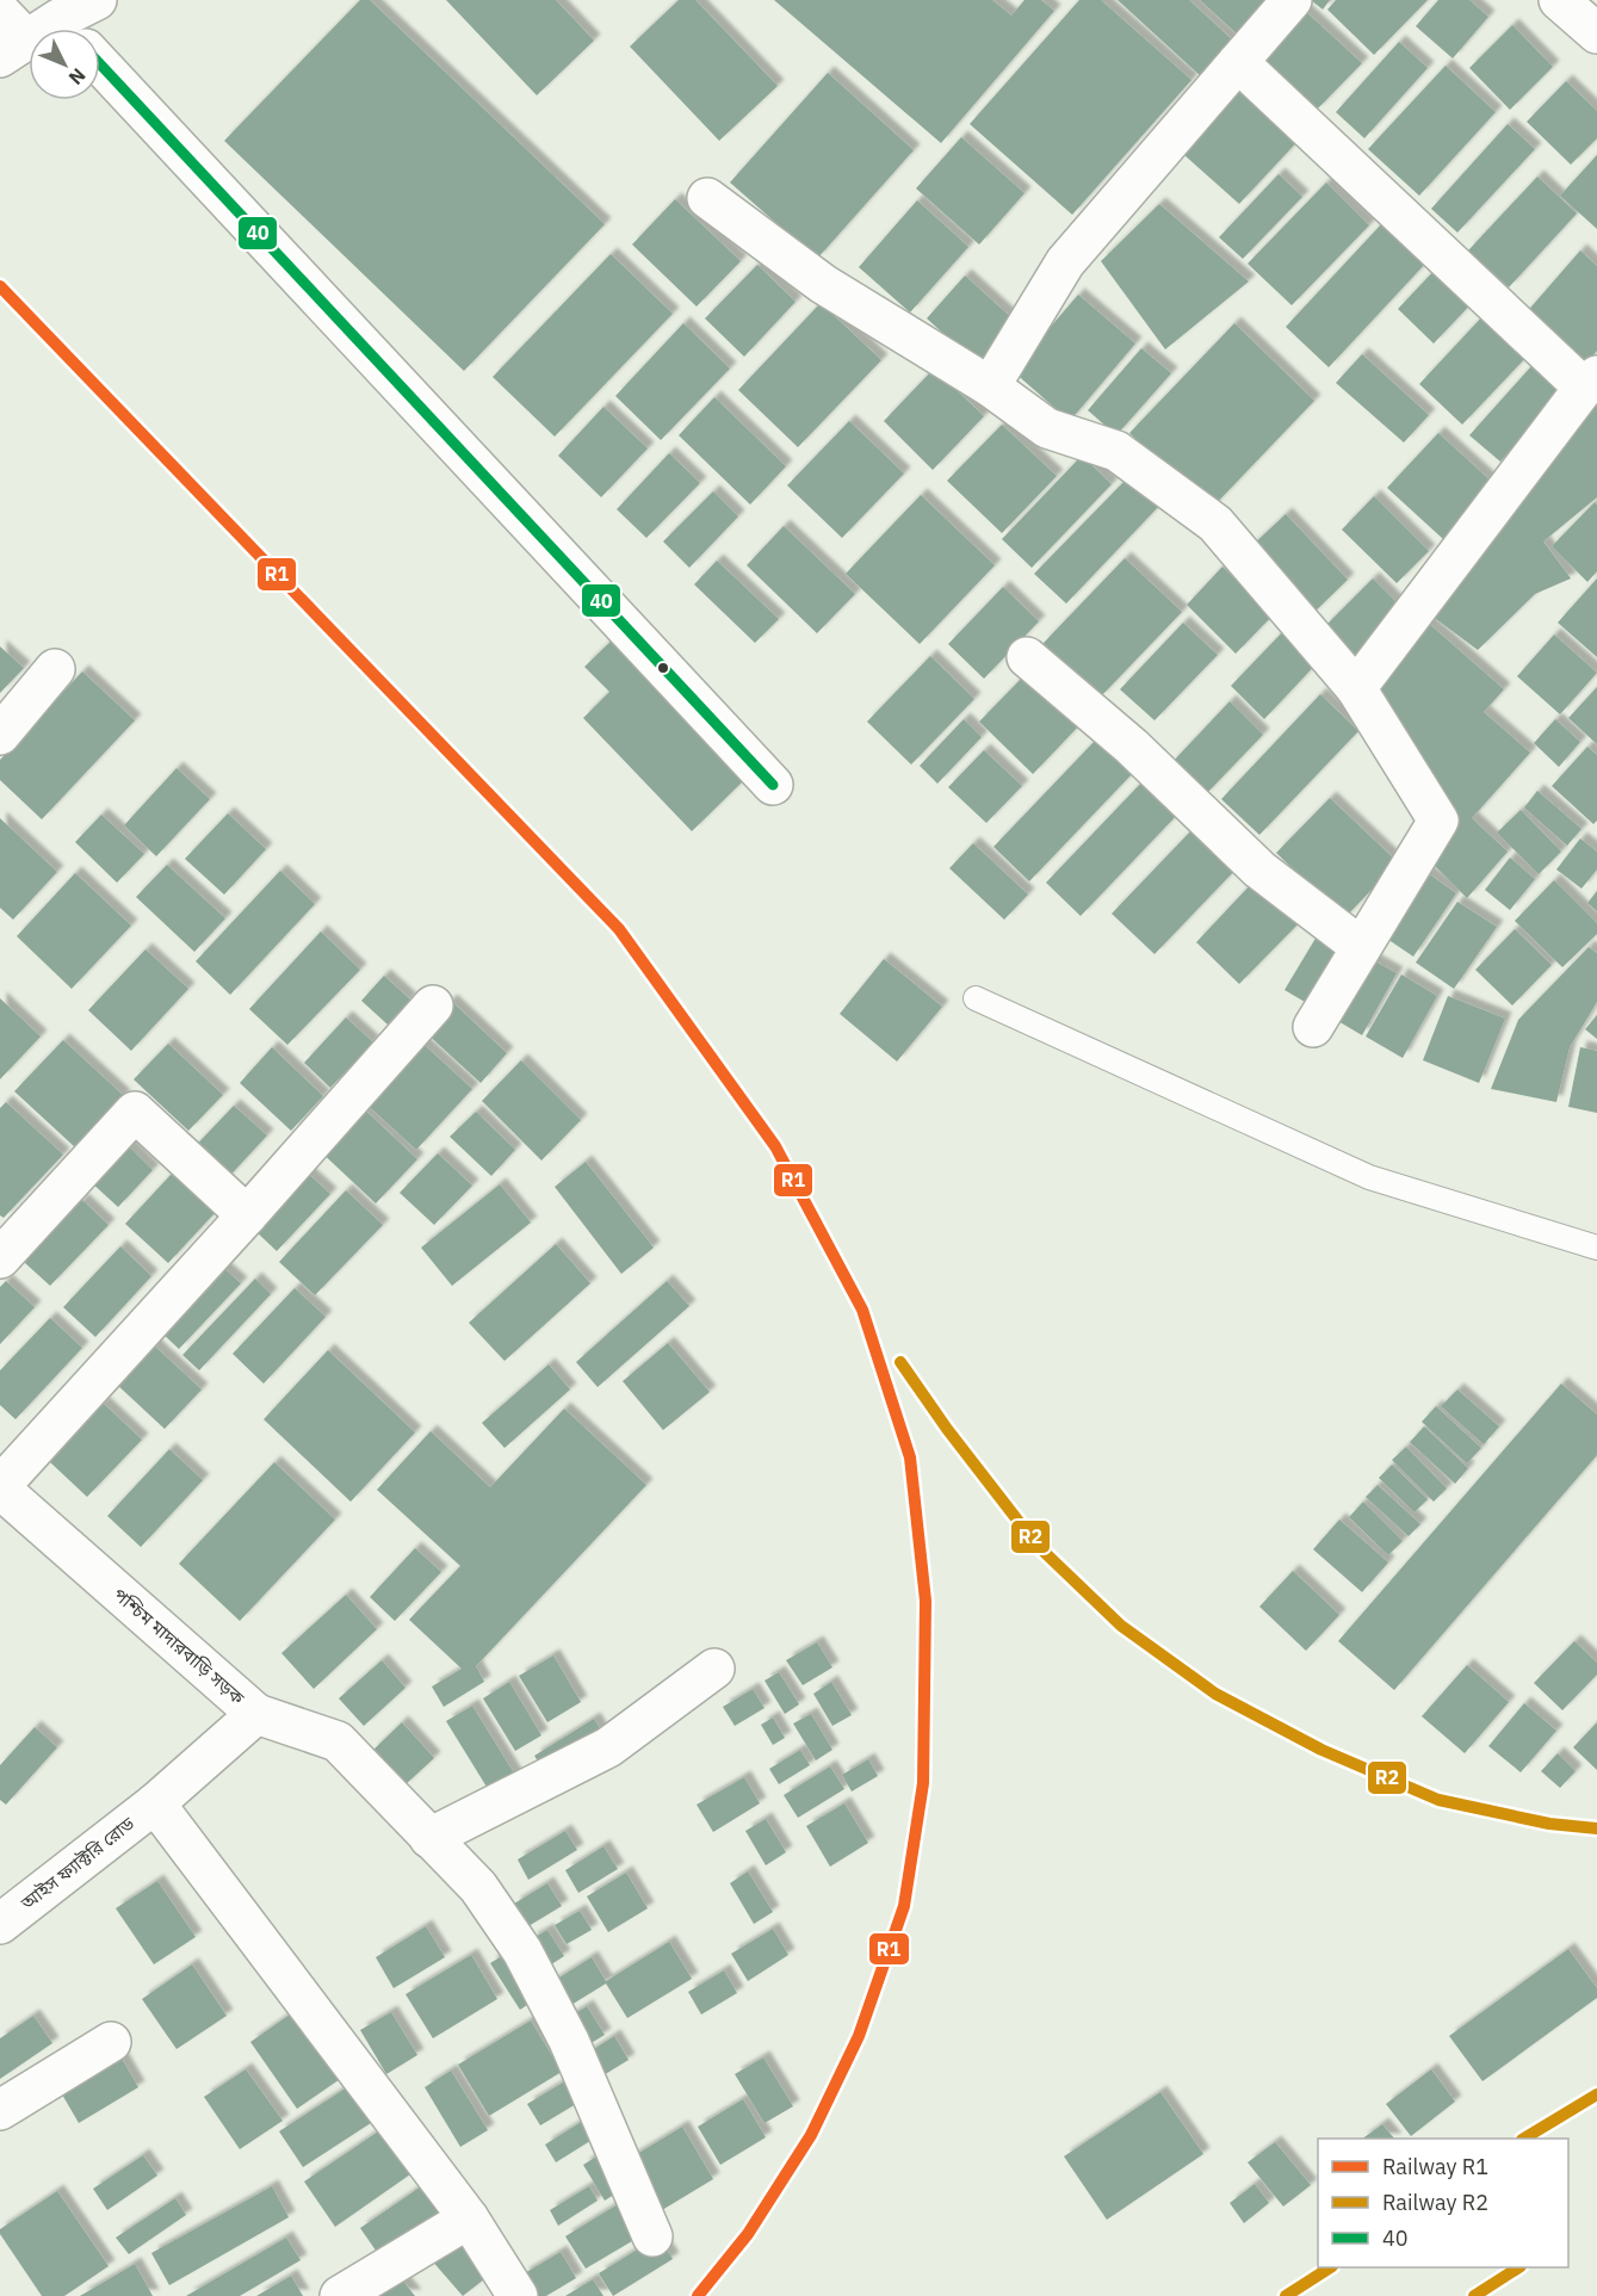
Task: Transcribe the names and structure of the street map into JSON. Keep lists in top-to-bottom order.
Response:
{
  "streets": {
    "street": ["পশ্চিম মাদারবাড়ি সড়ক", "আইস ফ্যাক্টরি রোড"]
  },
  "crossings": [
    ["পশ্চিম মাদারবাড়ি সড়ক", "আইস ফ্যাক্টরি রোড"]
  ],
  "lines": ["transit line 40", "rail line R1", "rail line R2"],
  "legend": ["Railway R1", "Railway R2", "40"],
  "north": "bottom right"
}
